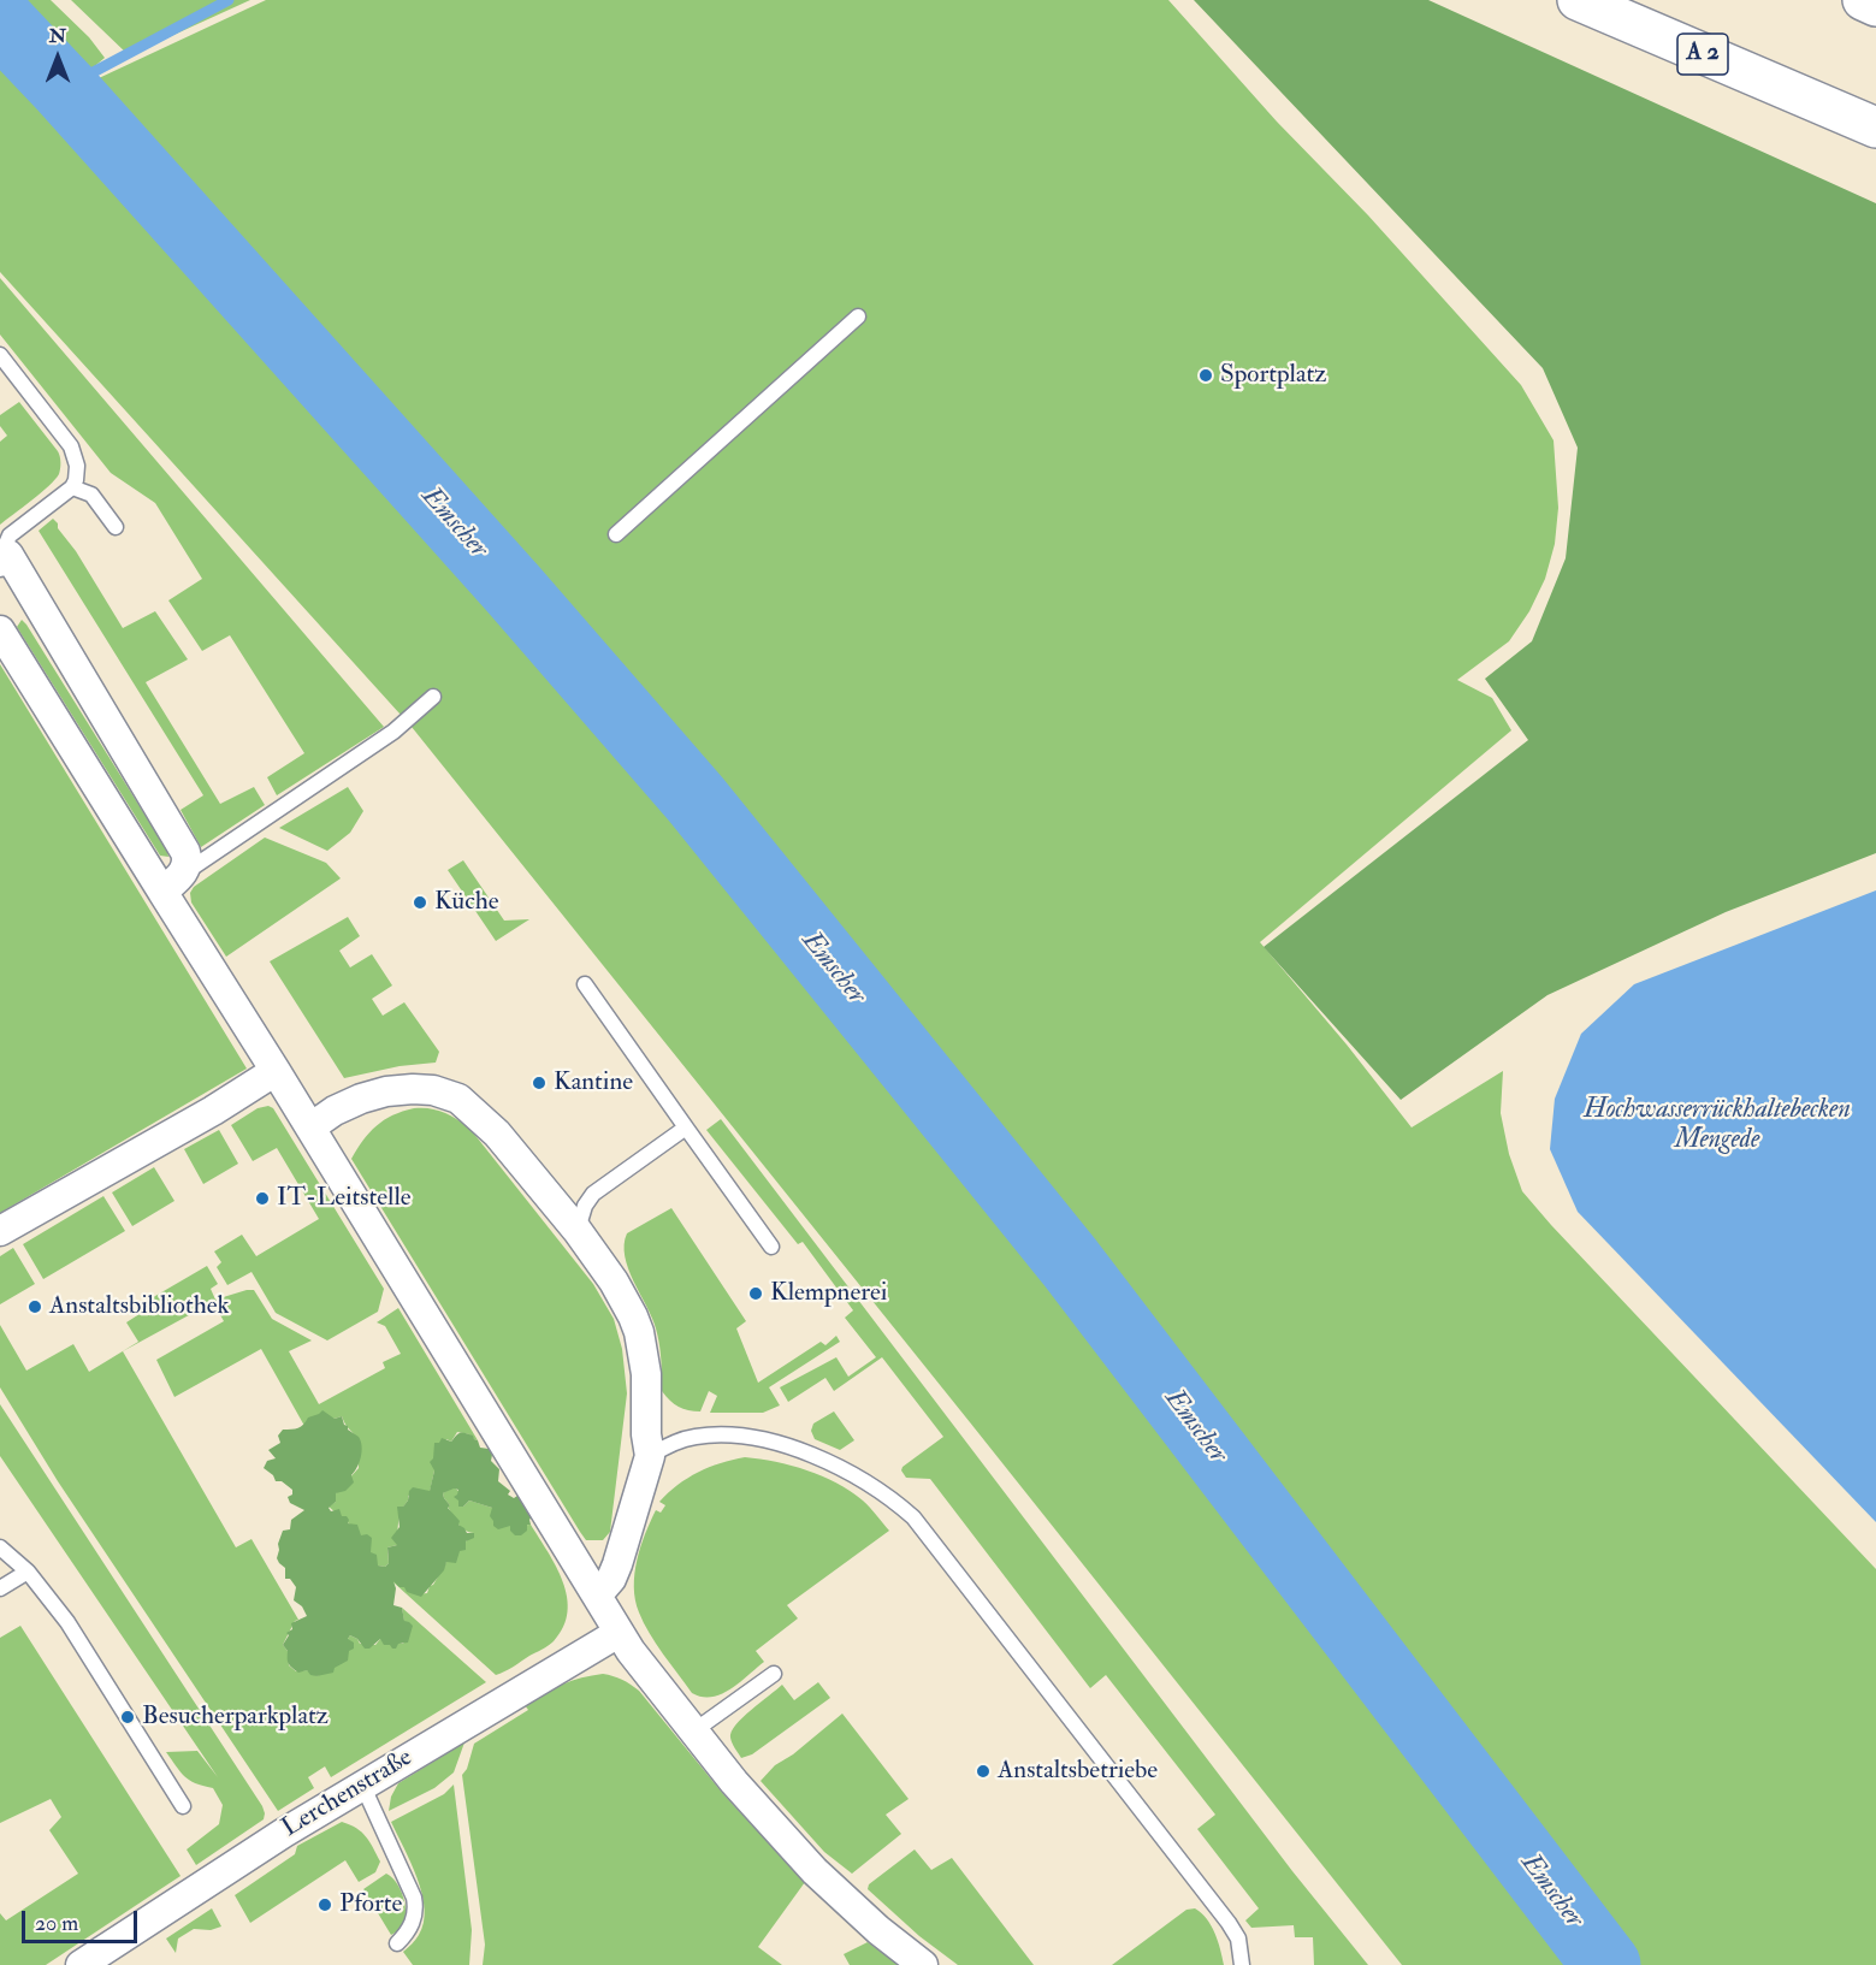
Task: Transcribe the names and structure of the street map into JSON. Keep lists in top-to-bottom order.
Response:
{
  "streets": {
    "highway": ["A 2"],
    "street": ["Lerchenstraße"]
  },
  "water": ["Emscher", "Hochwasserrückhaltebecken Mengede"],
  "places": [
    "Sportplatz",
    "Küche",
    "Kantine",
    "IT-Leitstelle",
    "Klempnerei",
    "Anstaltsbibliothek",
    "Besucherparkplatz",
    "Anstaltsbetriebe",
    "Pforte"
  ],
  "scale_bar": "20 m",
  "north": "top"
}
